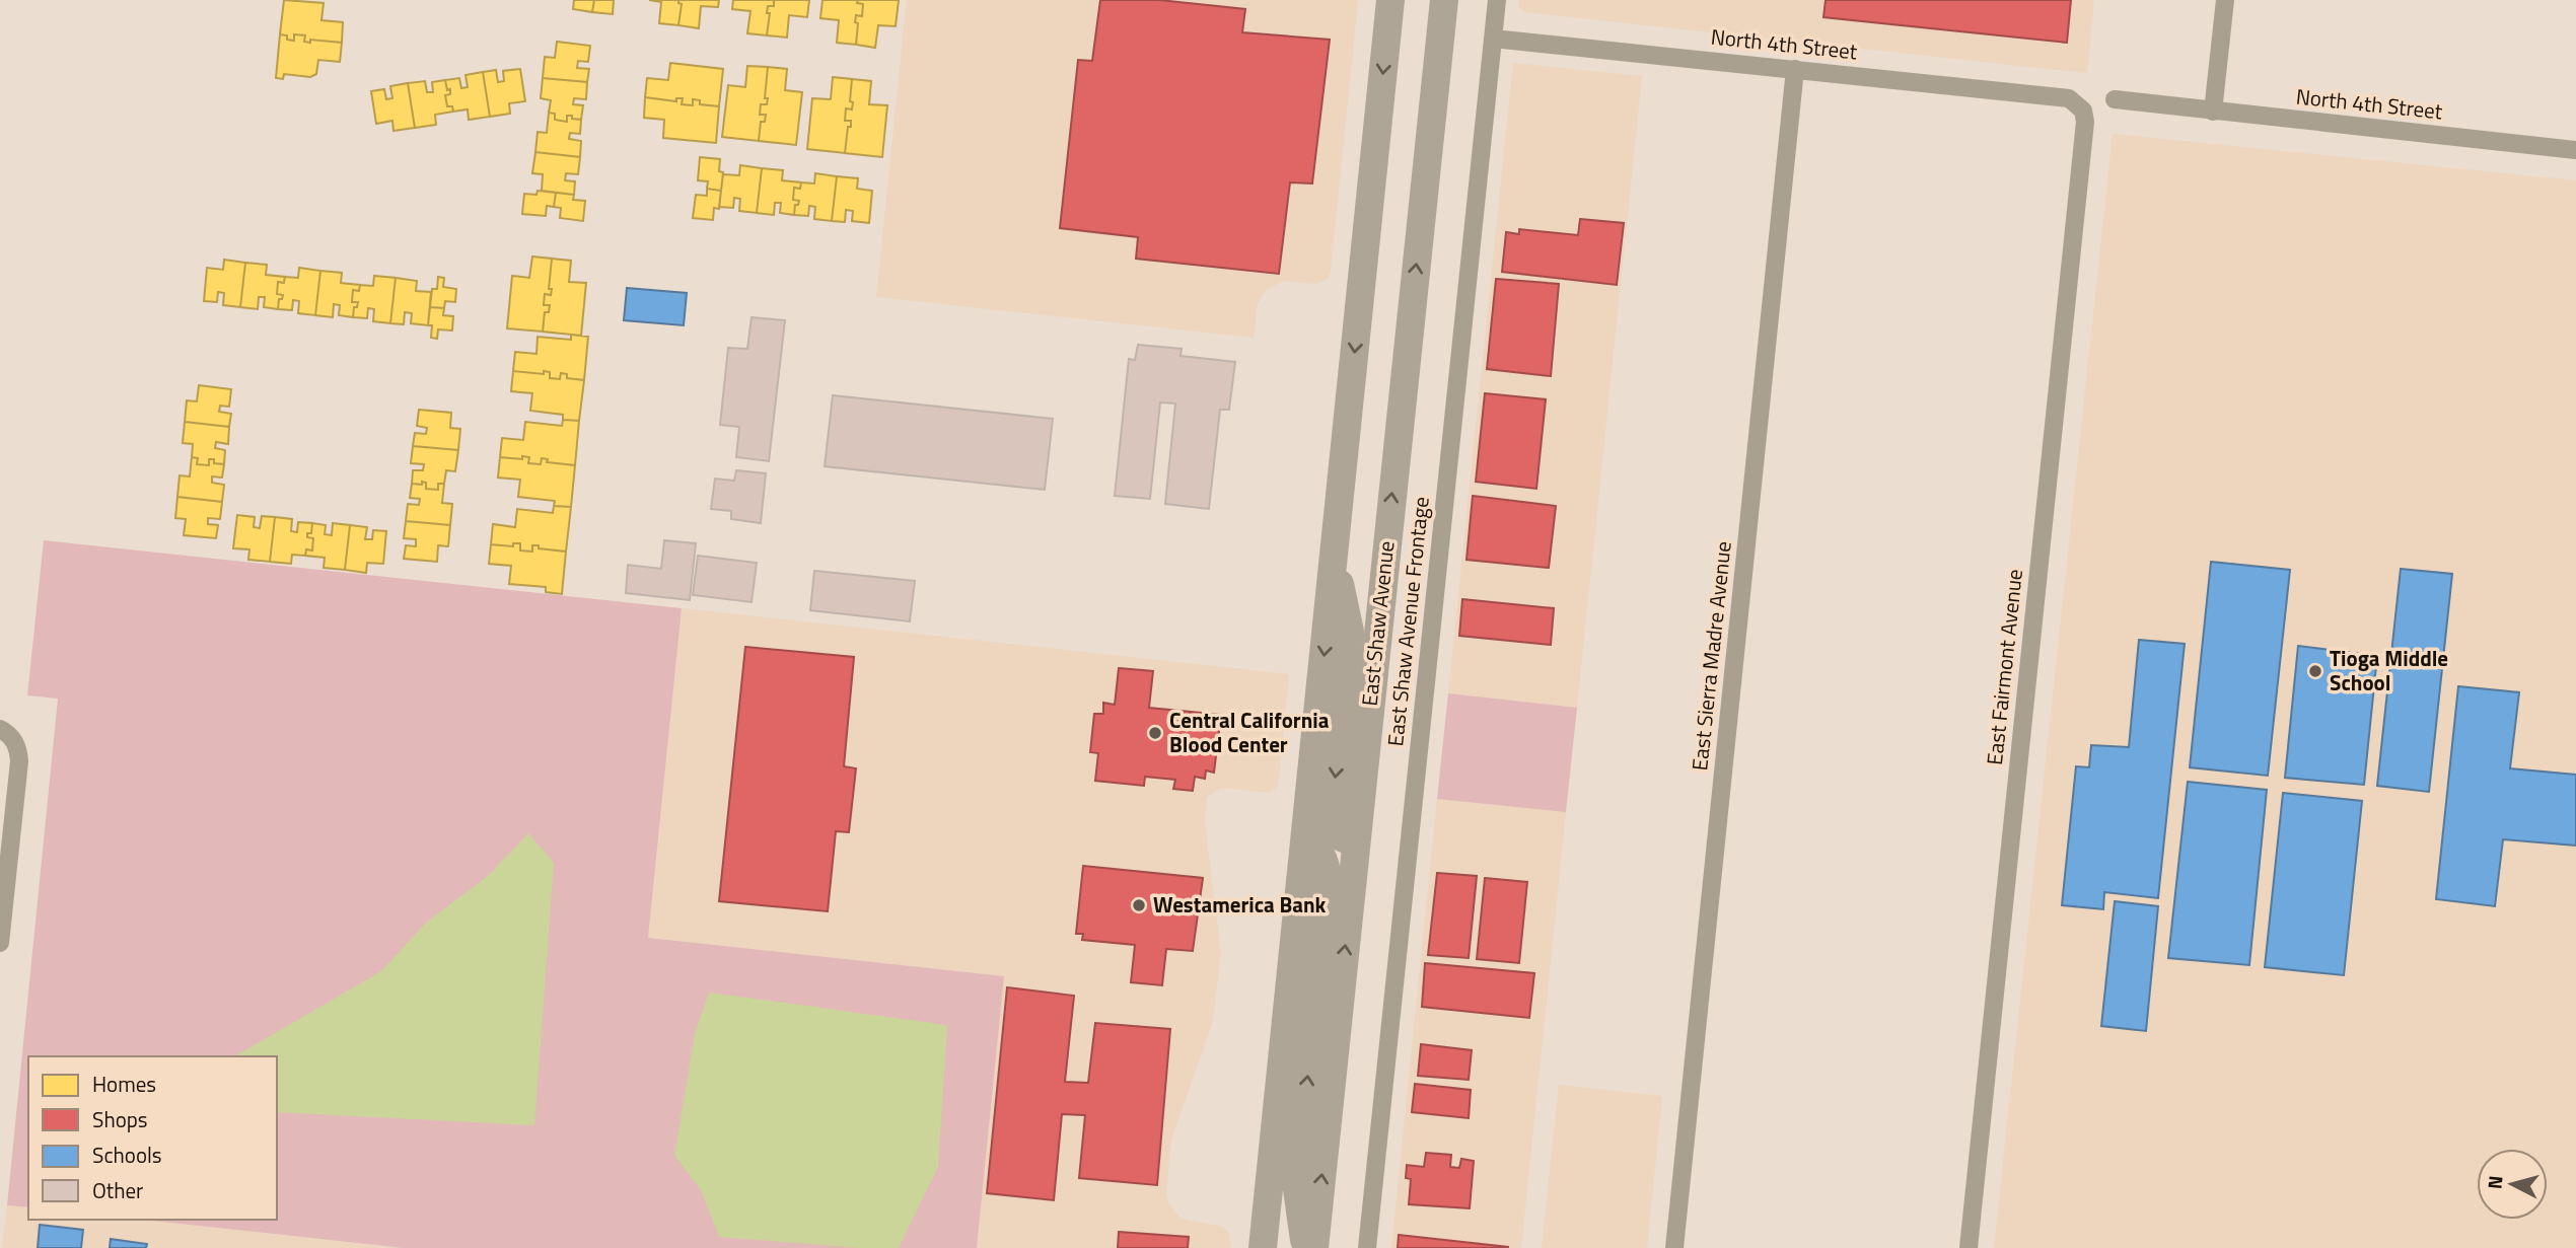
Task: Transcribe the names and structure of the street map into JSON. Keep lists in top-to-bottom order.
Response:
{
  "streets": {
    "main road": ["East Shaw Avenue"],
    "street": [
      "North 4th Street",
      "East Shaw Avenue Frontage",
      "East Sierra Madre Avenue",
      "East Fairmont Avenue"
    ]
  },
  "crossings": [
    ["North 4th Street", "East Shaw Avenue Frontage"],
    ["North 4th Street", "East Sierra Madre Avenue"],
    ["North 4th Street", "East Fairmont Avenue"]
  ],
  "places": ["Tioga Middle School", "Central California Blood Center", "Westamerica Bank"],
  "legend": [
    "Homes",
    "Shops",
    "Schools",
    "Other"
  ],
  "north": "left"
}
